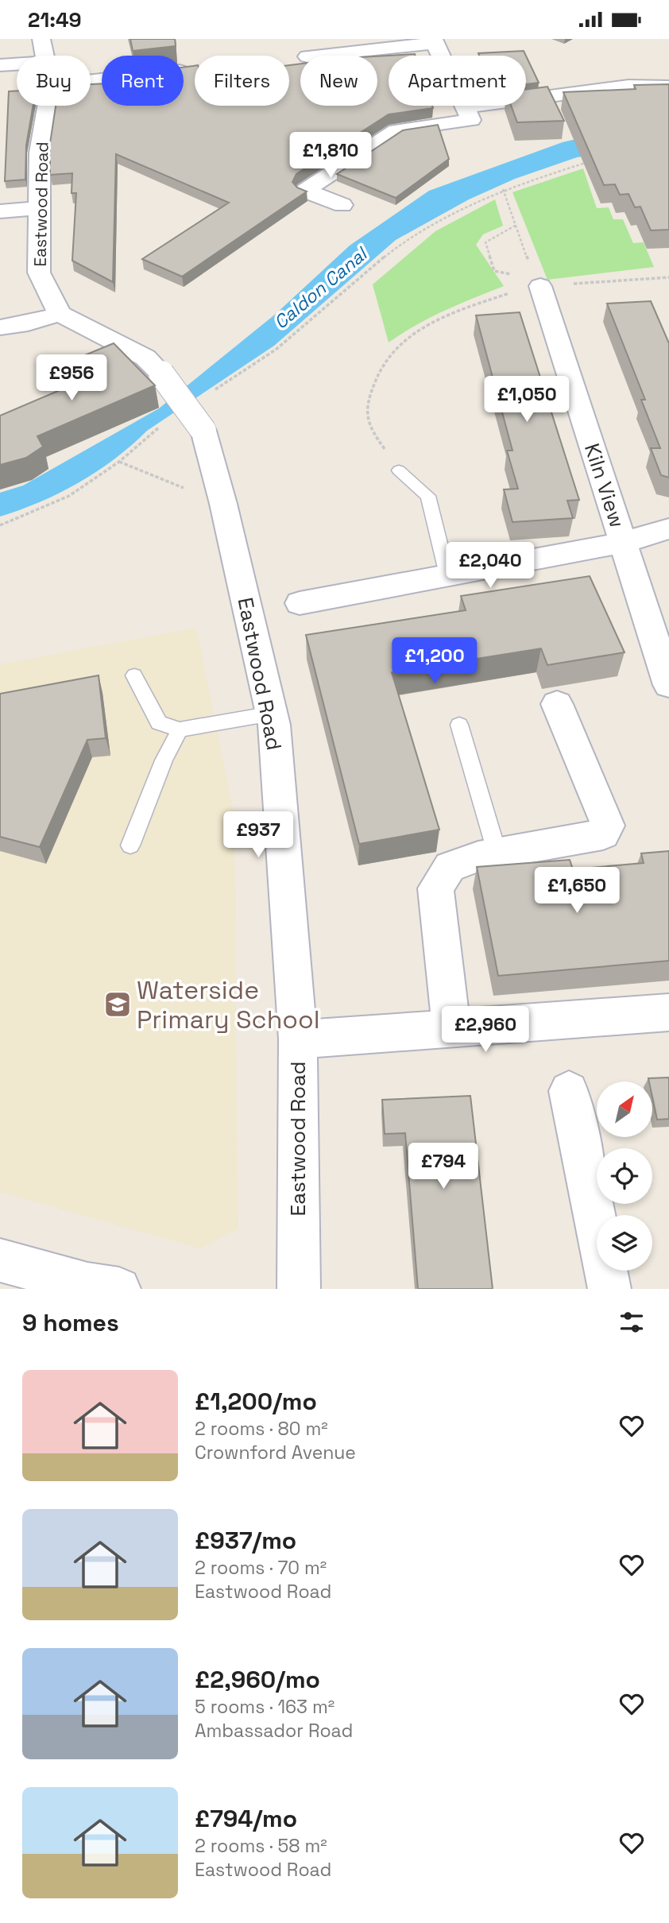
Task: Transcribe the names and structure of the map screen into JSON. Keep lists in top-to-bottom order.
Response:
{
  "streets": {
    "street": ["Eastwood Road", "Kiln View"]
  },
  "water": ["Caldon Canal"],
  "places": {
    "school or university": ["Waterside Primary School"]
  },
  "north": "top right",
  "page": {
    "status": "21:49",
    "chip": [
      "Buy",
      "Rent",
      "Filters",
      "New",
      "Apartment"
    ],
    "price": [
      "£1,810",
      "£956",
      "£1,050",
      "£2,040",
      "£1,200",
      "£937",
      "£1,650",
      "£2,960",
      "£794"
    ],
    "heading": "9 homes",
    "list": [
      {
        "name": "£1,200/mo",
        "note": "2 rooms · 80 m² · Crownford Avenue"
      },
      {
        "name": "£937/mo",
        "note": "2 rooms · 70 m² · Eastwood Road"
      },
      {
        "name": "£2,960/mo",
        "note": "5 rooms · 163 m² · Ambassador Road"
      },
      {
        "name": "£794/mo",
        "note": "2 rooms · 58 m² · Eastwood Road"
      }
    ]
  }
}
